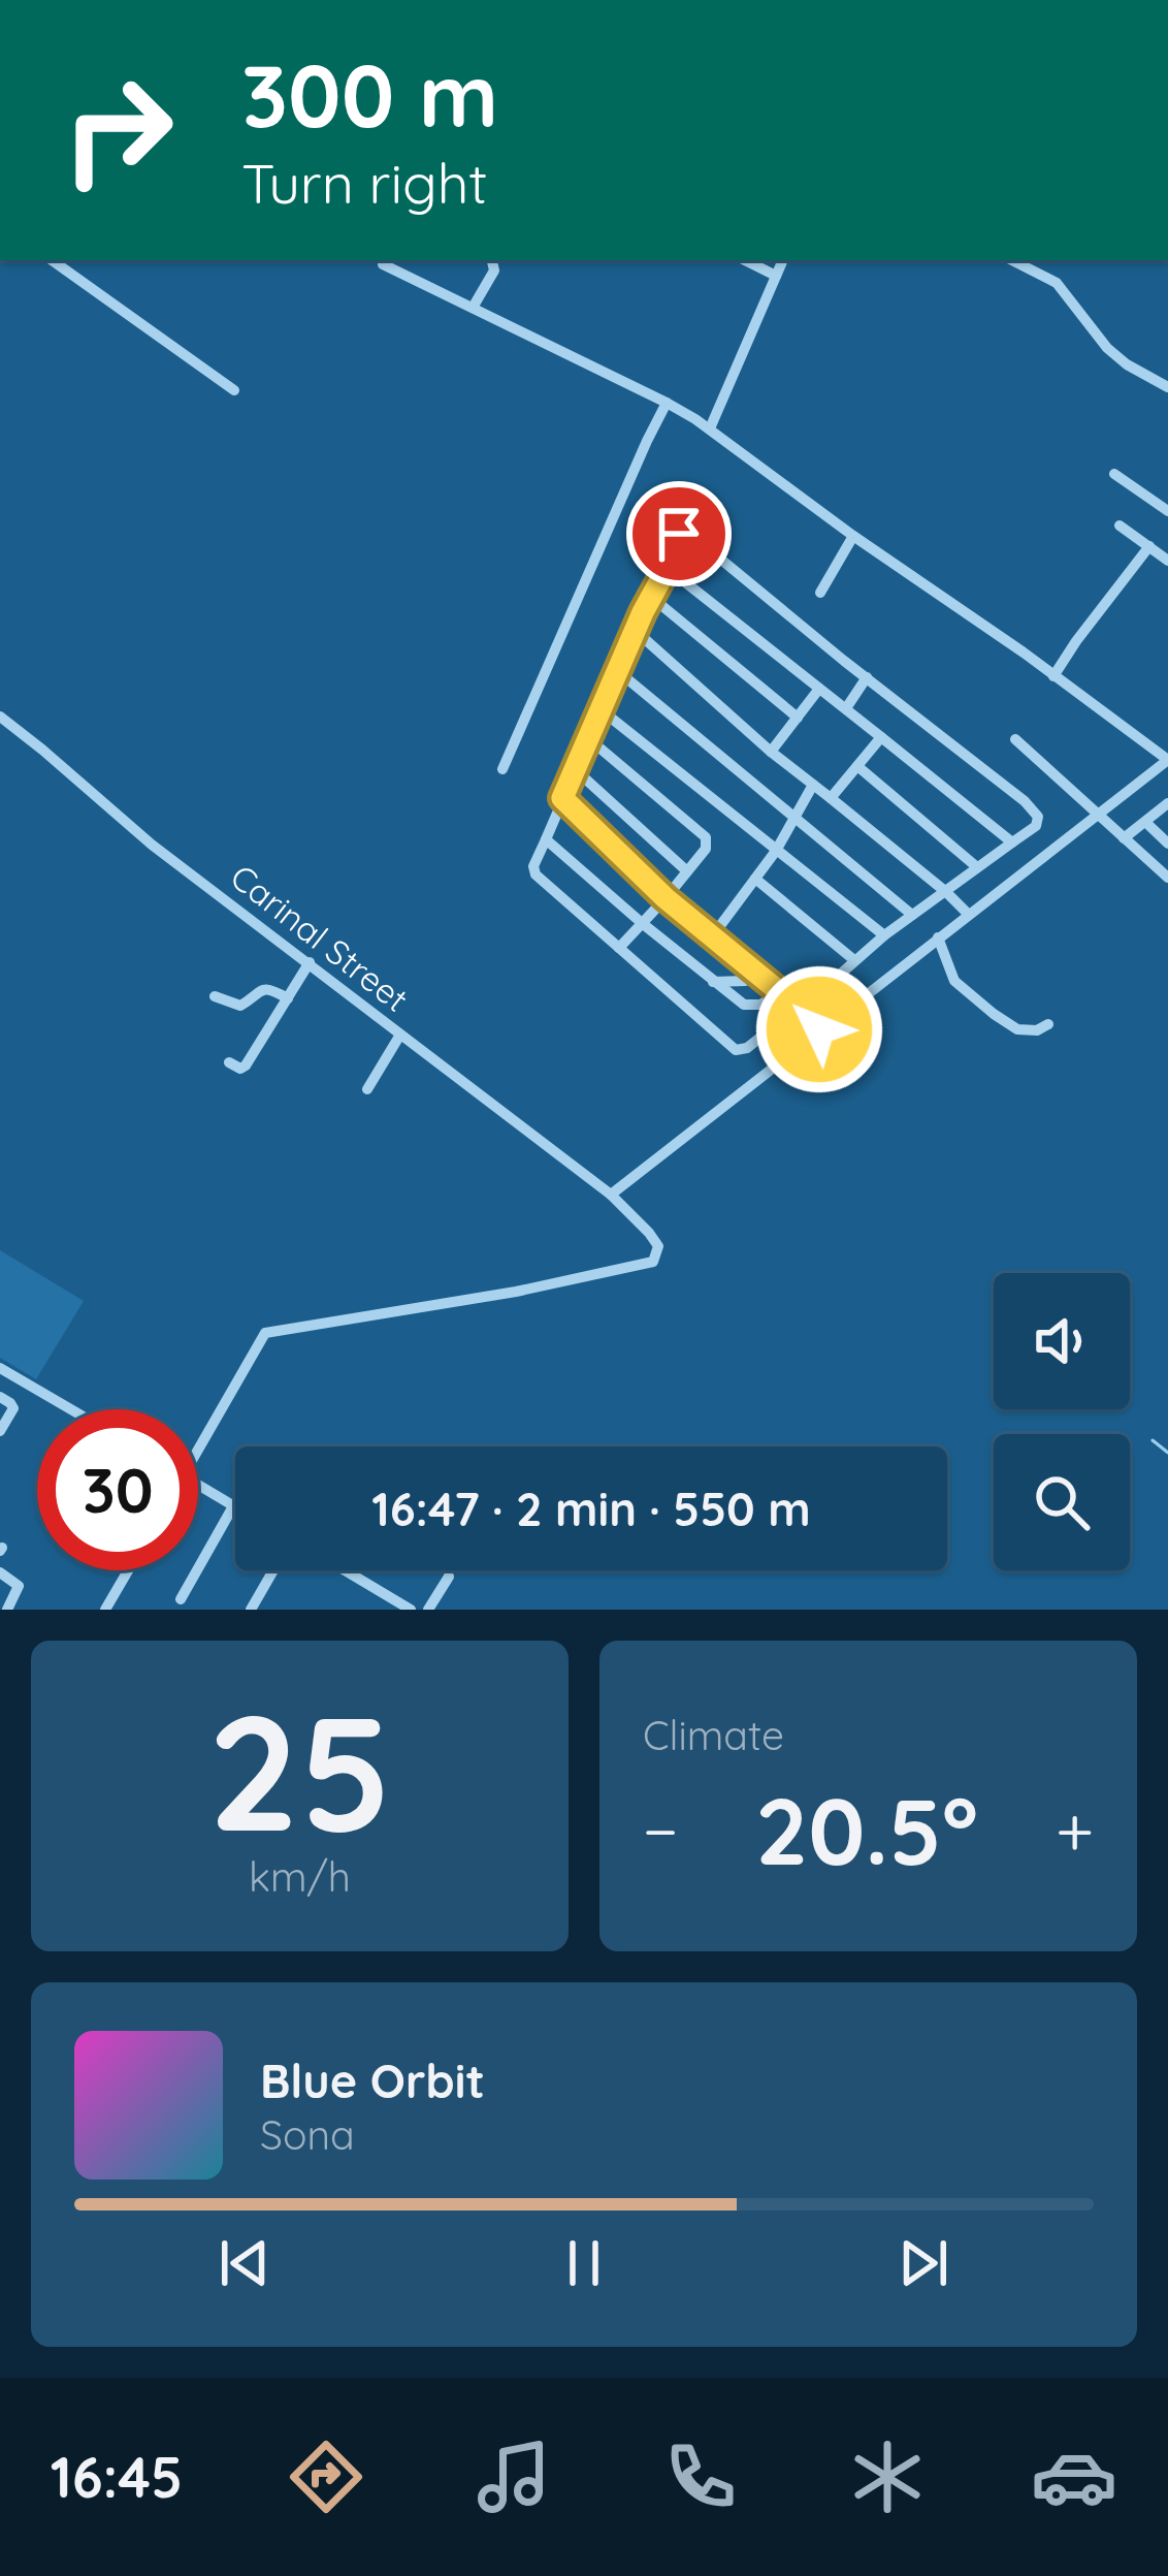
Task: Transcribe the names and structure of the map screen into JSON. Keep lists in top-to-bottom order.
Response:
{
  "streets": {
    "street": ["Carinal Street"]
  },
  "page": {
    "turn": ["300 m", "Turn right"],
    "limit": "30",
    "trip": "16:47 · 2 min · 550 m",
    "tile": [
      ["25", "km/h"],
      "Climate"
    ],
    "heat": ["−", "20.5°", "+"],
    "song": ["Blue Orbit", "Sona"],
    "tabs": "16:45"
  }
}
